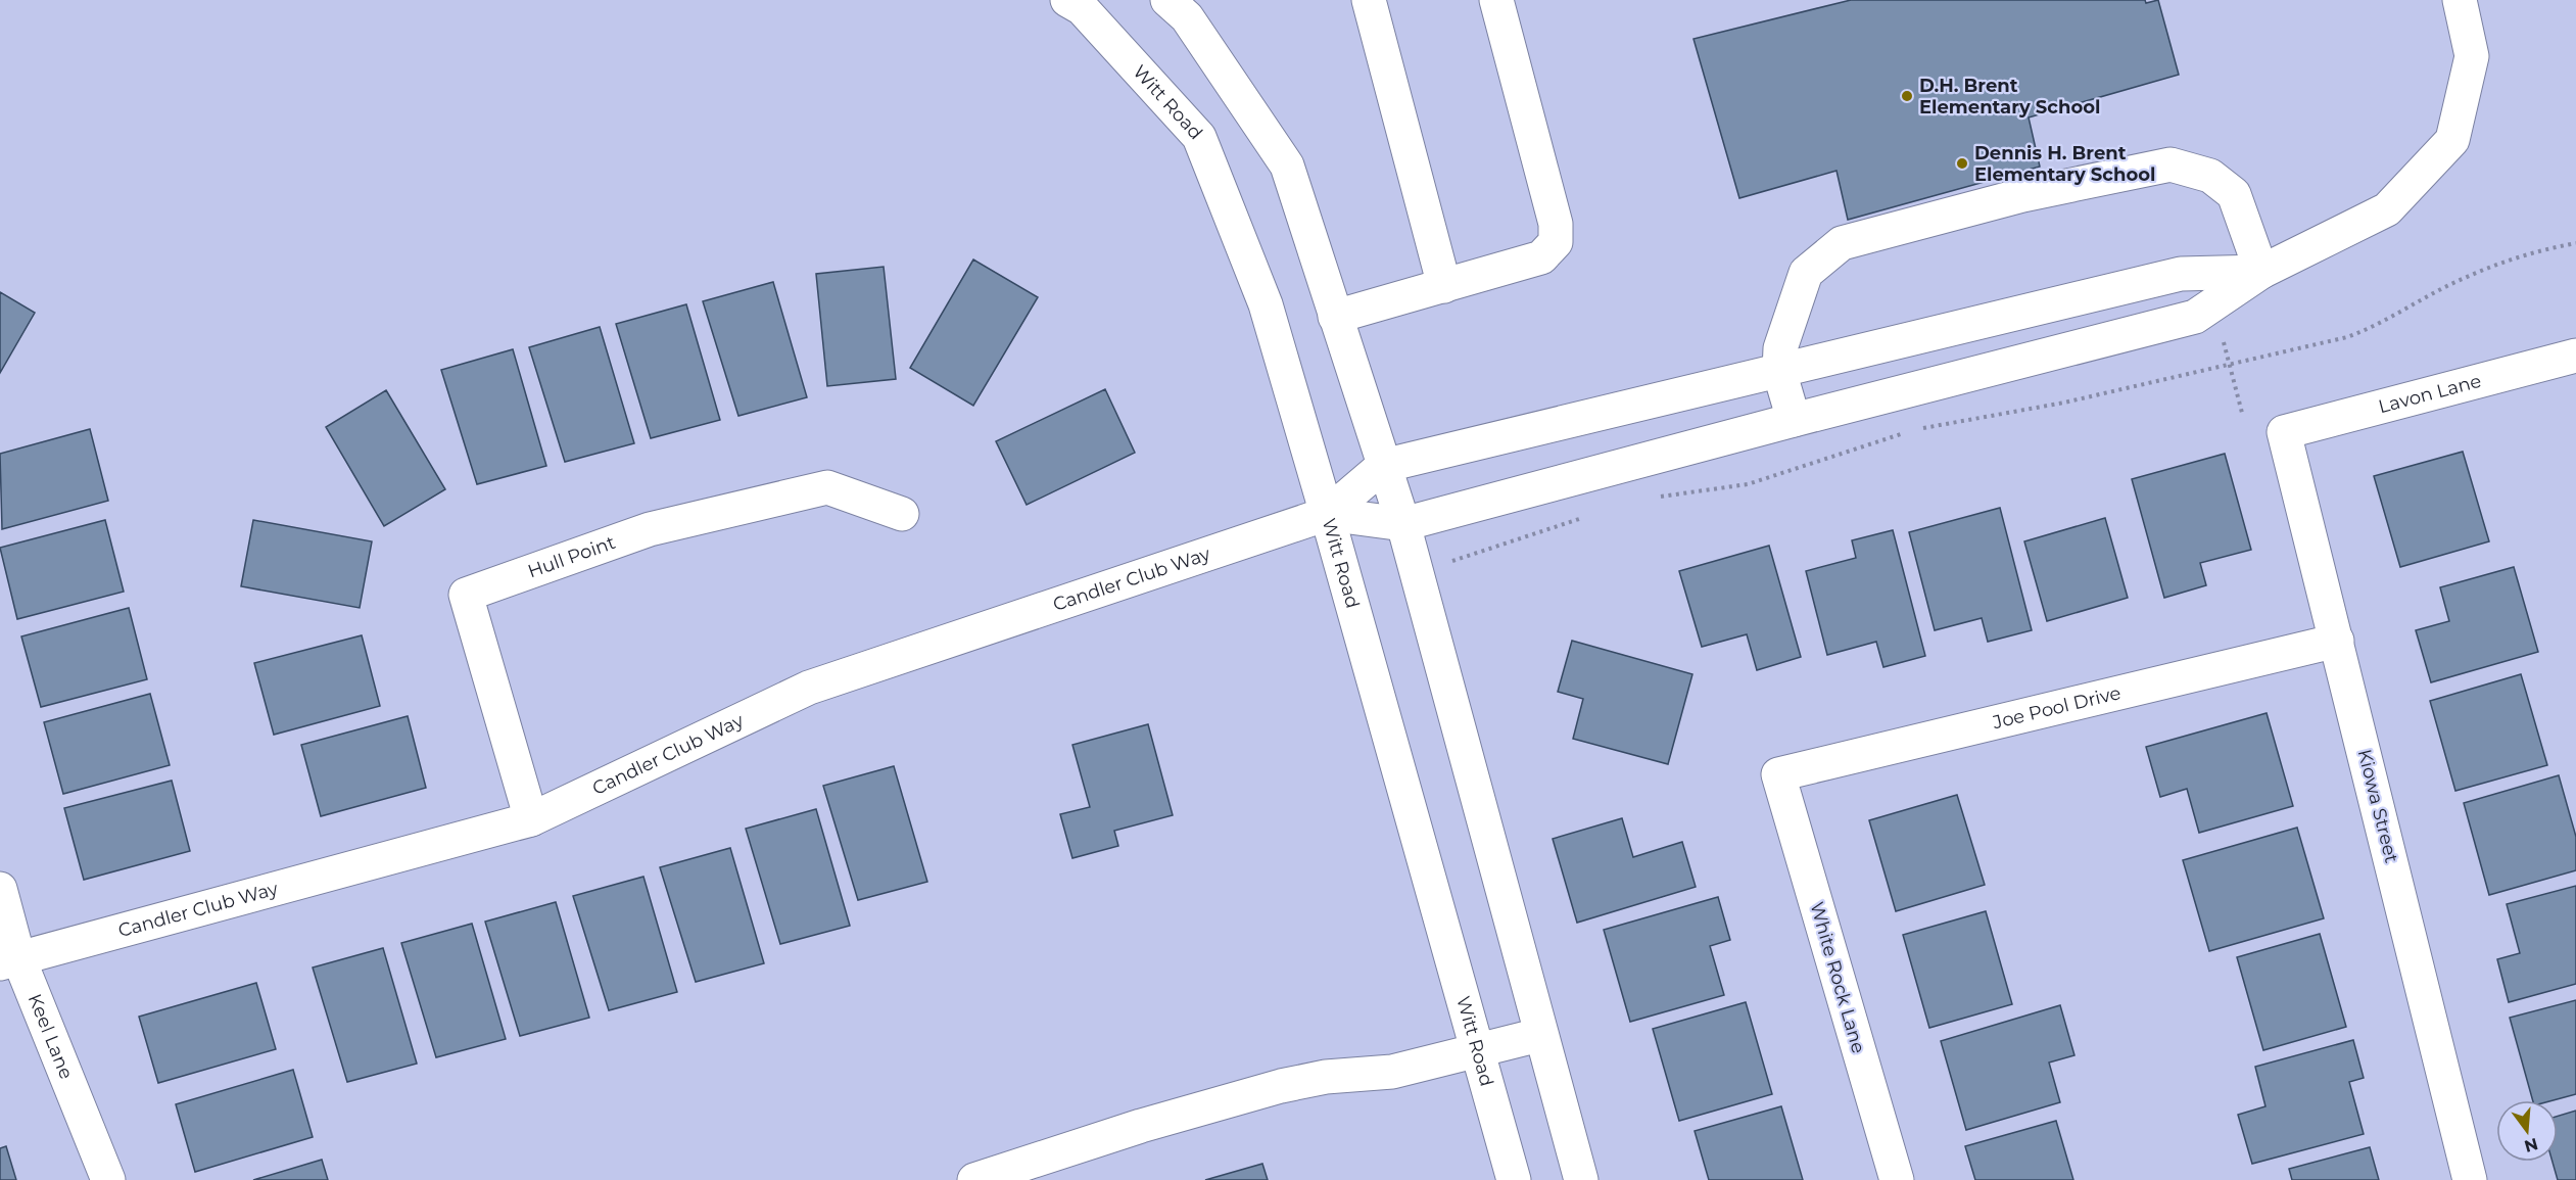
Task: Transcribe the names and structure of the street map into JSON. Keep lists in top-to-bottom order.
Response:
{
  "streets": {
    "street": [
      "Witt Road",
      "Lavon Lane",
      "Hull Point",
      "Candler Club Way",
      "Joe Pool Drive",
      "Kiowa Street",
      "White Rock Lane",
      "Keel Lane"
    ]
  },
  "crossings": [
    ["Witt Road", "Candler Club Way"],
    ["Lavon Lane", "Kiowa Street"],
    ["Hull Point", "Candler Club Way"],
    ["Candler Club Way", "Keel Lane"],
    ["Joe Pool Drive", "Kiowa Street"],
    ["Joe Pool Drive", "White Rock Lane"]
  ],
  "places": ["D.H. Brent Elementary School", "Dennis H. Brent Elementary School"],
  "north": "bottom"
}
